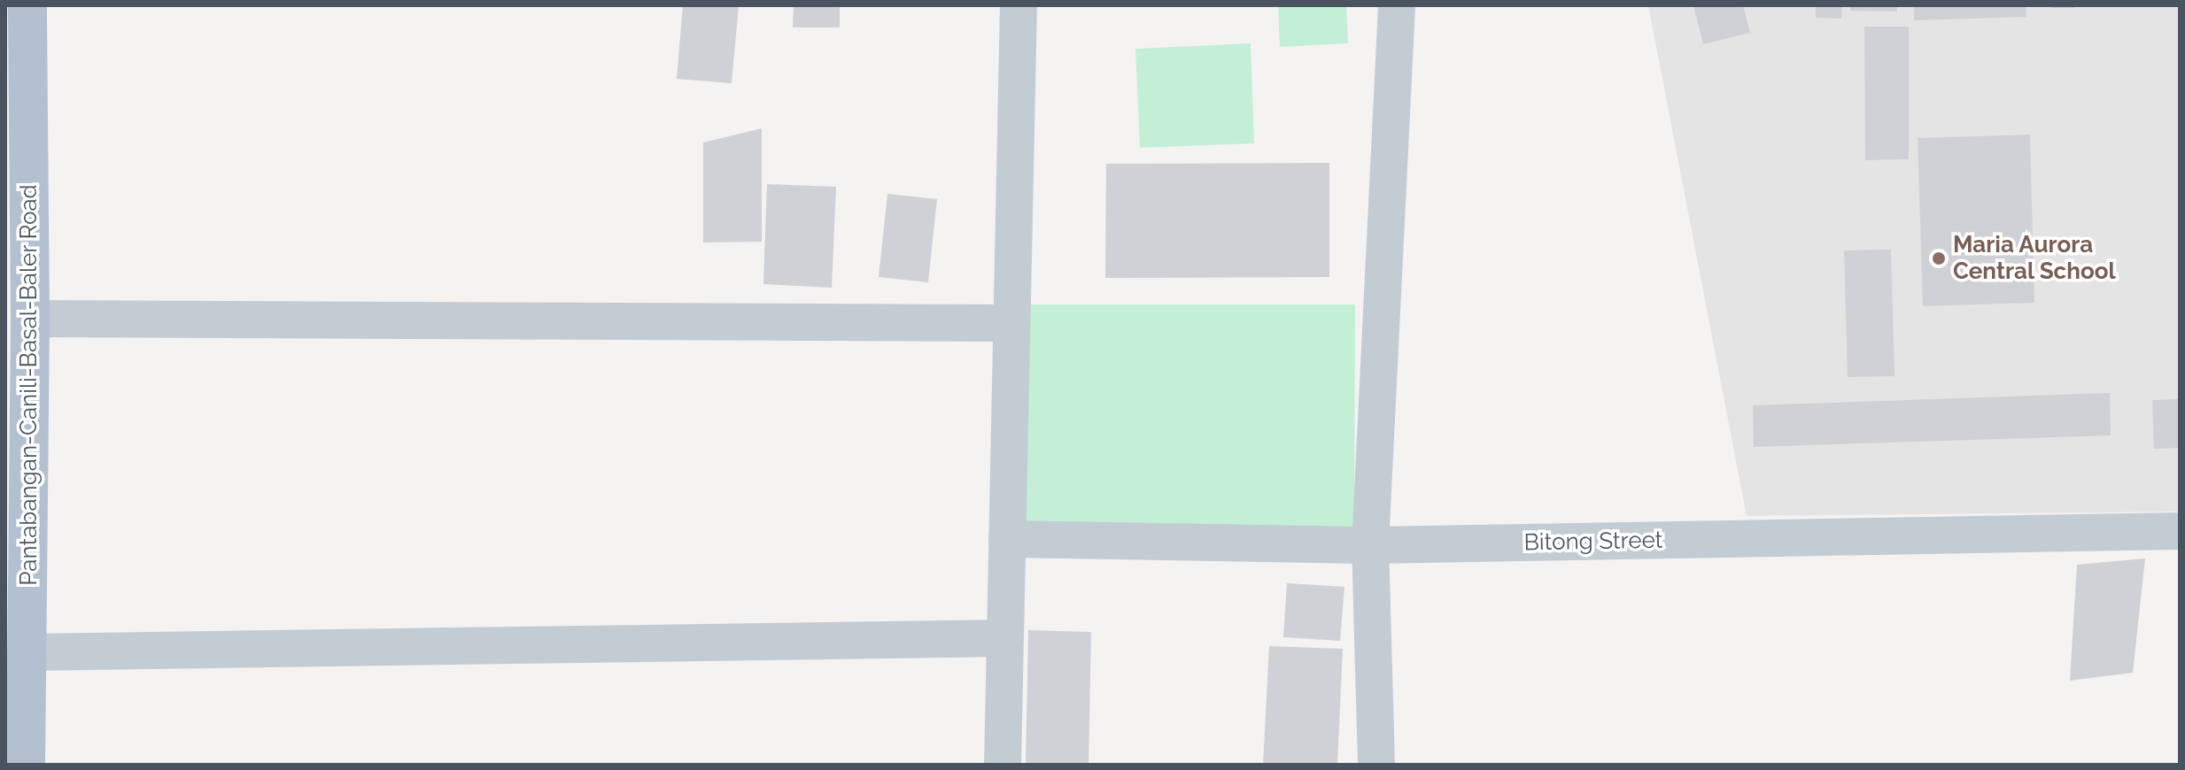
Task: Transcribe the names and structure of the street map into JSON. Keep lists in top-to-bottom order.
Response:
{
  "streets": {
    "main road": ["Pantabangan-Canili-Basal-Baler Road"],
    "street": ["Bitong Street"]
  },
  "places": ["Maria Aurora Central School"]
}
